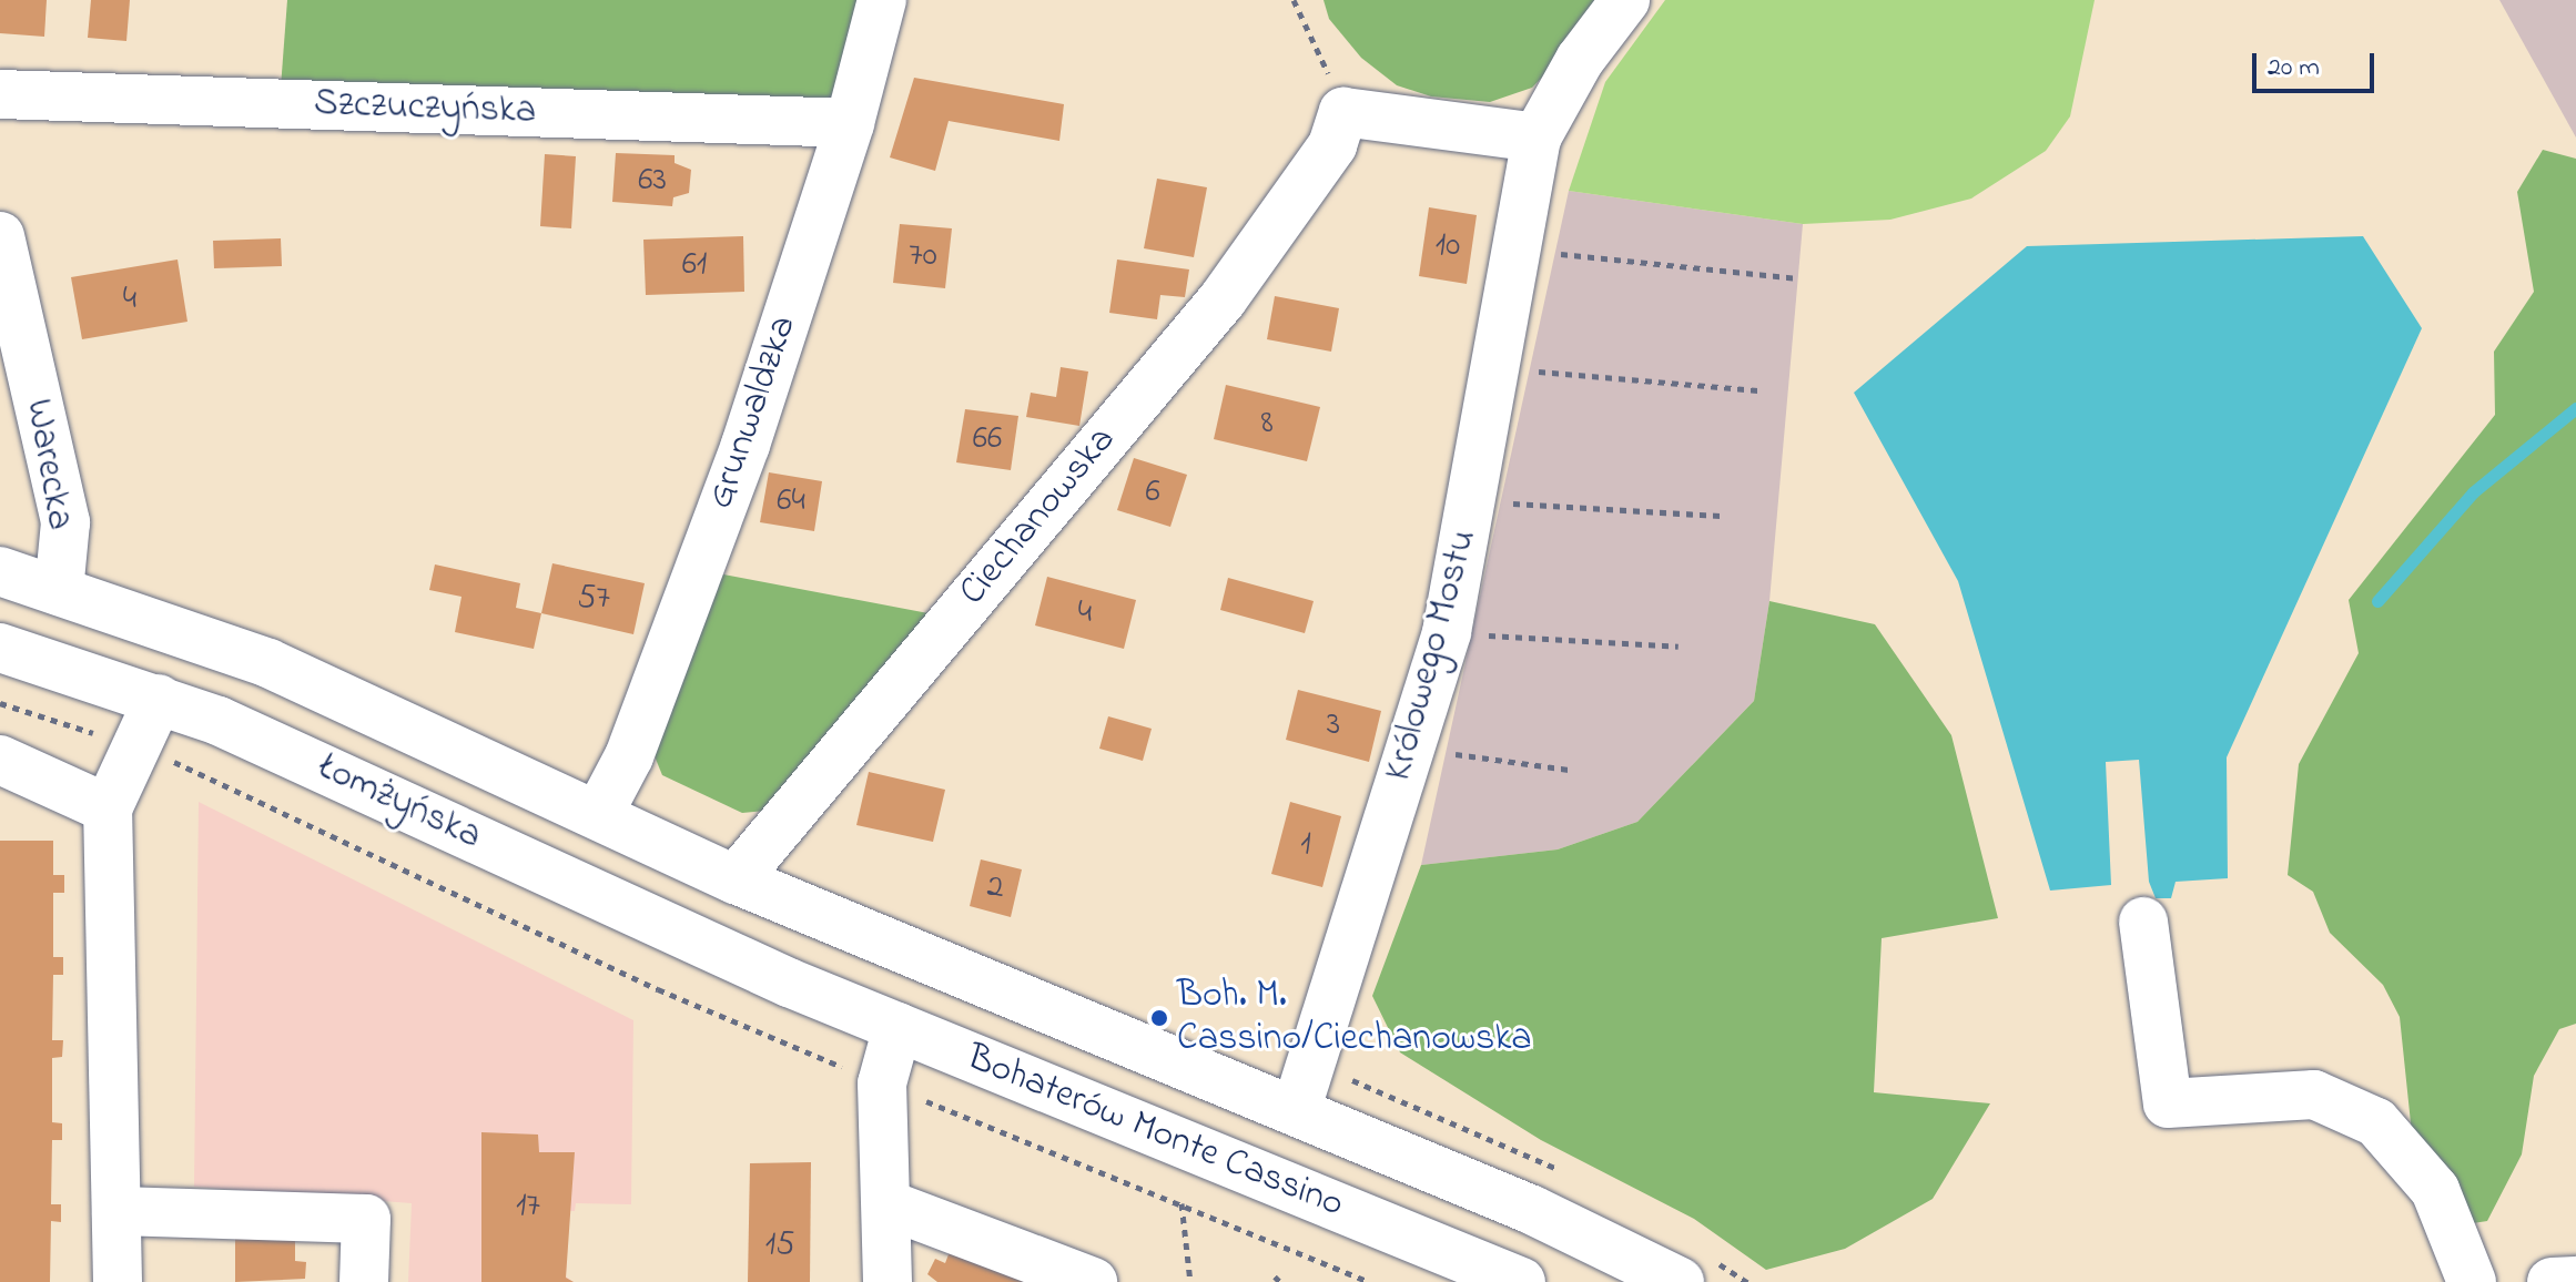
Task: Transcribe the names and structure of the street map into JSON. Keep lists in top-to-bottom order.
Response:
{
  "streets": {
    "street": [
      "Szczuczyńska",
      "Grunwaldzka",
      "Warecka",
      "Ciechanowska",
      "Królowego Mostu",
      "Łomżyńska",
      "Bohaterów Monte Cassino"
    ]
  },
  "crossings": [
    ["Szczuczyńska", "Grunwaldzka"],
    ["Grunwaldzka", "Łomżyńska"],
    ["Warecka", "Łomżyńska"],
    ["Ciechanowska", "Łomżyńska"],
    ["Ciechanowska", "Bohaterów Monte Cassino"],
    ["Królowego Mostu", "Bohaterów Monte Cassino"],
    ["Łomżyńska", "Bohaterów Monte Cassino"]
  ],
  "places": ["Boh. M. Cassino/Ciechanowska"],
  "house_numbers": [
    "63",
    "10",
    "70",
    "61",
    "4",
    "8",
    "66",
    "6",
    "64",
    "57",
    "4",
    "3",
    "1",
    "2",
    "17",
    "15"
  ],
  "scale_bar": "20 m"
}
